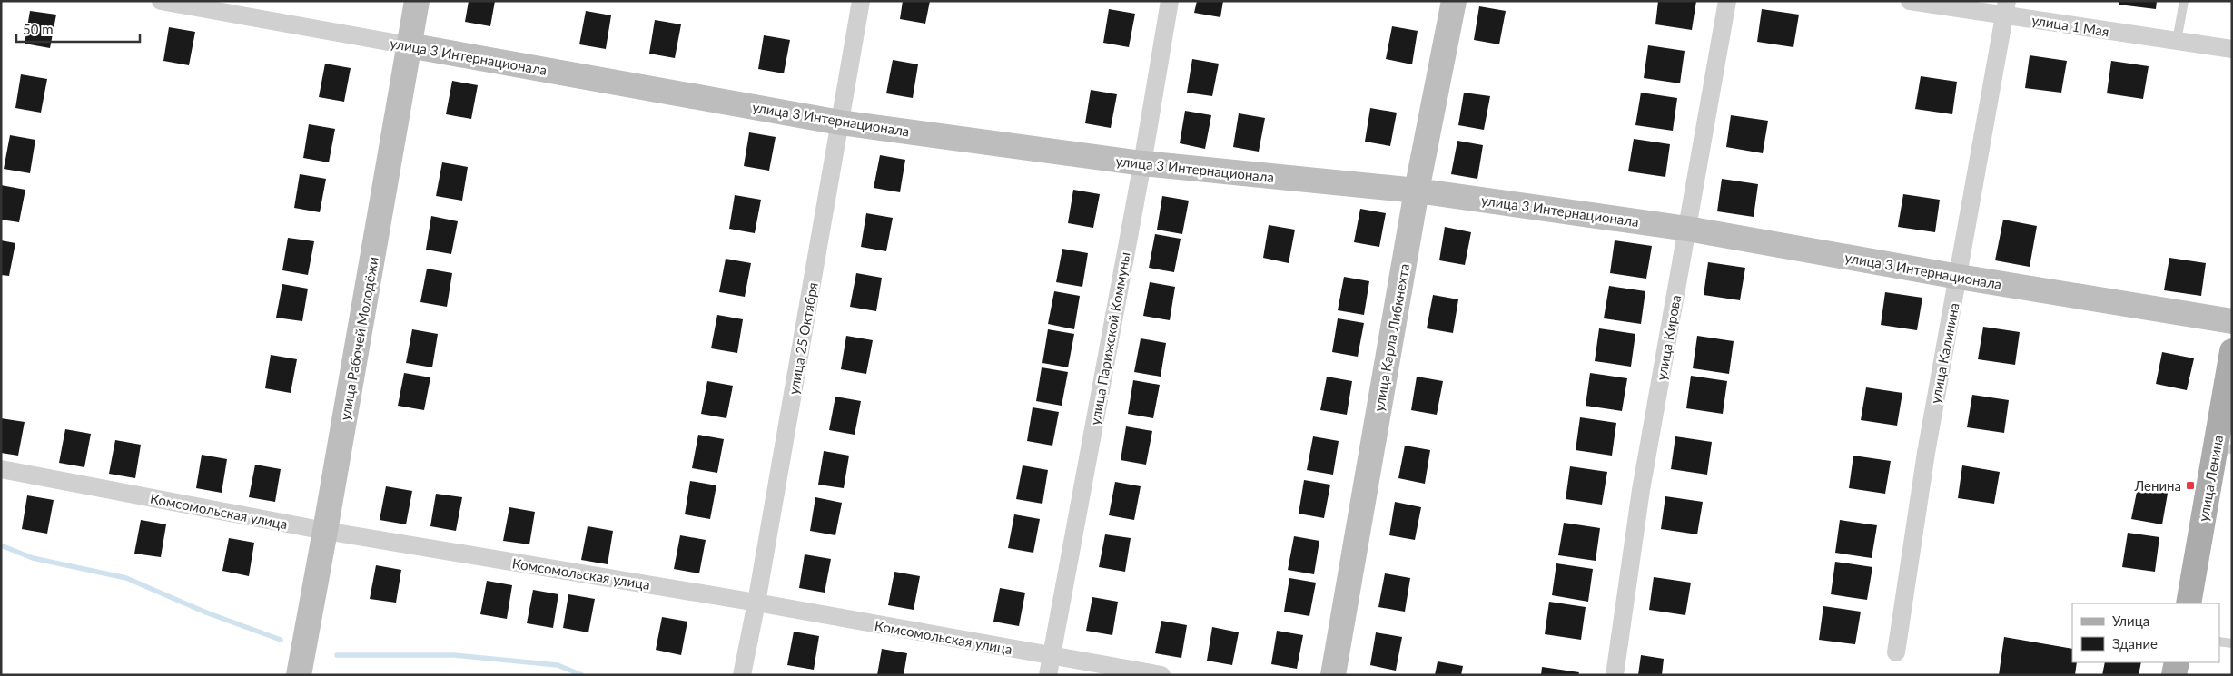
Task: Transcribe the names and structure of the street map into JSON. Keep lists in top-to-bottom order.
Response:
{
  "streets": {
    "main road": [
      "улица 3 Интернационала",
      "улица Карла Либкнехта",
      "улица Рабочей Молодёжи",
      "улица Ленина"
    ],
    "street": [
      "улица 1 Мая",
      "улица Кирова",
      "улица 25 Октября",
      "улица Парижской Коммуны",
      "улица Калинина",
      "Комсомольская улица"
    ]
  },
  "crossings": [
    ["улица 1 Мая", "улица Калинина"],
    ["улица 3 Интернационала", "улица Карла Либкнехта"],
    ["улица 3 Интернационала", "улица Кирова"],
    ["улица 3 Интернационала", "улица Рабочей Молодёжи"],
    ["улица 3 Интернационала", "улица 25 Октября"],
    ["улица 3 Интернационала", "улица Парижской Коммуны"],
    ["улица 3 Интернационала", "улица Калинина"],
    ["улица Рабочей Молодёжи", "Комсомольская улица"],
    ["улица 25 Октября", "Комсомольская улица"],
    ["улица Парижской Коммуны", "Комсомольская улица"]
  ],
  "places": {
    "transit": ["Ленина"]
  },
  "legend": ["Улица", "Здание"],
  "scale_bar": "50 m"
}
